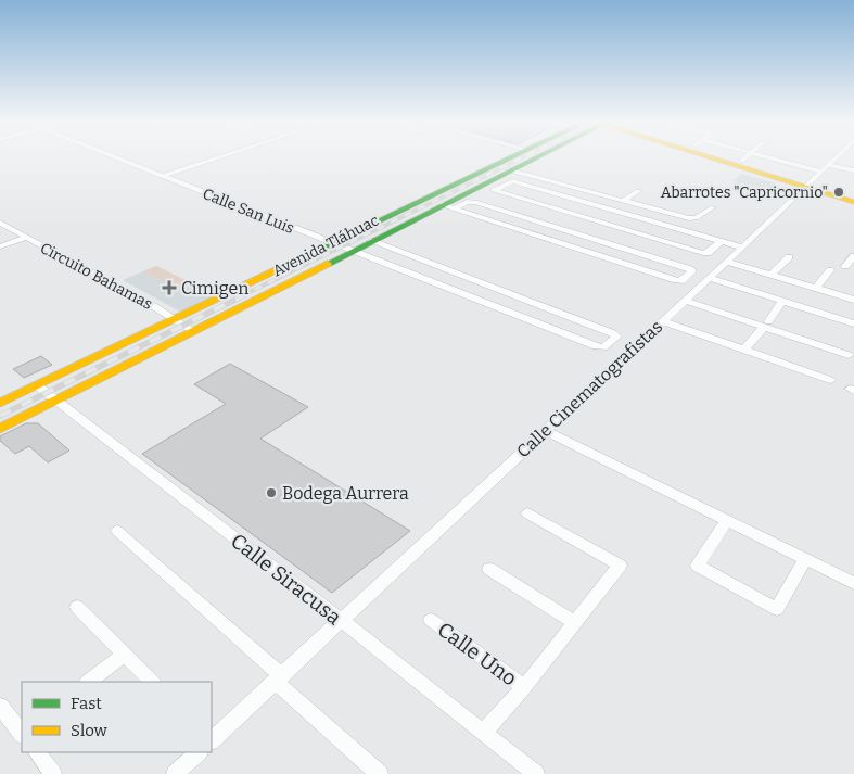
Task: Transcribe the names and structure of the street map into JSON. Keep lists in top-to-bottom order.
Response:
{
  "streets": {
    "main road": ["Avenida Tláhuac"],
    "street": [
      "Calle San Luis",
      "Circuito Bahamas",
      "Calle Cinematografistas",
      "Calle Siracusa",
      "Calle Uno"
    ]
  },
  "crossings": [
    ["Calle San Luis", "Avenida Tláhuac"],
    ["Avenida Tláhuac", "Circuito Bahamas"],
    ["Avenida Tláhuac", "Calle Siracusa"],
    ["Calle Cinematografistas", "Calle Siracusa"]
  ],
  "places": {
    "other": ["Abarrotes \"Capricornio\"", "Bodega Aurrera"],
    "health": ["Cimigen"]
  },
  "legend": ["Fast", "Slow"]
}
